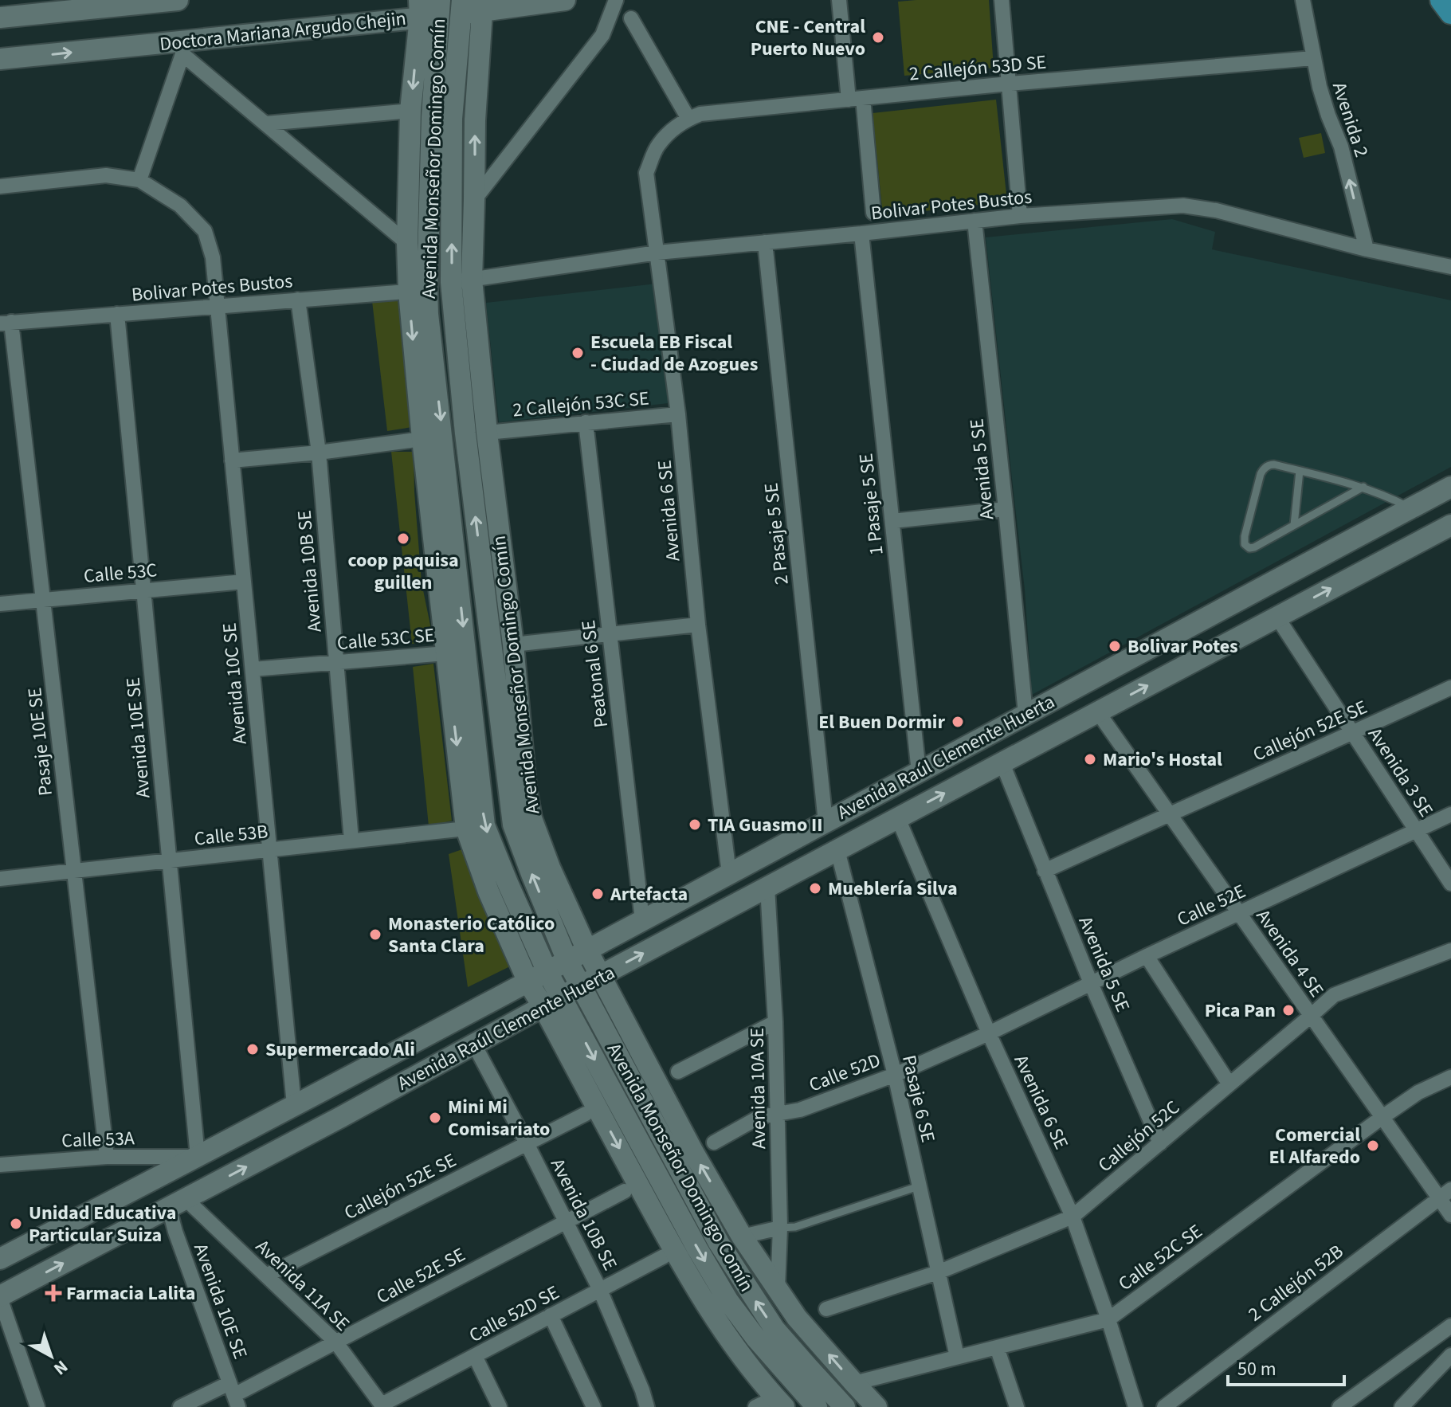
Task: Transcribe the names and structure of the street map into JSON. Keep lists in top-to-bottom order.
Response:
{
  "streets": {
    "main road": ["Doctora Mariana Argudo Chejin", "Avenida Monseñor Domingo Comín", "Avenida Raúl Clemente Huerta"],
    "street": [
      "2 Callejón 53D SE",
      "Avenida 2",
      "Bolivar Potes Bustos",
      "2 Callejón 53C SE",
      "Avenida 5 SE",
      "1 Pasaje 5 SE",
      "Avenida 6 SE",
      "2 Pasaje 5 SE",
      "Avenida 10B SE",
      "Calle 53C",
      "Calle 53C SE",
      "Peatonal 6 SE",
      "Avenida 10C SE",
      "Callejón 52E SE",
      "Avenida 10E SE",
      "Pasaje 10E SE",
      "Avenida 3 SE",
      "Calle 53B",
      "Calle 52E",
      "Avenida 4 SE",
      "Calle 52D",
      "Avenida 10A SE",
      "Pasaje 6 SE",
      "Callejón 52C",
      "Calle 53A",
      "Calle 52C SE",
      "Calle 52E SE",
      "2 Callejón 52B",
      "Avenida 11A SE",
      "Calle 52D SE"
    ]
  },
  "crossings": [
    ["Doctora Mariana Argudo Chejin", "Avenida Monseñor Domingo Comín"],
    ["2 Callejón 53D SE", "Avenida 2"],
    ["2 Callejón 53D SE", "Avenida 6 SE"],
    ["Avenida 2", "Bolivar Potes Bustos"],
    ["Avenida Monseñor Domingo Comín", "Bolivar Potes Bustos"],
    ["Avenida Monseñor Domingo Comín", "2 Callejón 53C SE"],
    ["Avenida Monseñor Domingo Comín", "Calle 53C SE"],
    ["Avenida Monseñor Domingo Comín", "Avenida Raúl Clemente Huerta"],
    ["Avenida Monseñor Domingo Comín", "Calle 53B"],
    ["Avenida Monseñor Domingo Comín", "Avenida 10A SE"],
    ["Avenida Monseñor Domingo Comín", "Calle 52C SE"],
    ["Bolivar Potes Bustos", "Avenida 5 SE"],
    ["Bolivar Potes Bustos", "1 Pasaje 5 SE"],
    ["Bolivar Potes Bustos", "Avenida 6 SE"],
    ["Bolivar Potes Bustos", "2 Pasaje 5 SE"],
    ["Bolivar Potes Bustos", "Avenida 10B SE"],
    ["Bolivar Potes Bustos", "Avenida 10C SE"],
    ["Bolivar Potes Bustos", "Avenida 10E SE"],
    ["Bolivar Potes Bustos", "Pasaje 10E SE"],
    ["2 Callejón 53C SE", "Avenida 6 SE"],
    ["2 Callejón 53C SE", "Peatonal 6 SE"],
    ["Avenida 5 SE", "Callejón 52E SE"],
    ["Avenida 5 SE", "Avenida Raúl Clemente Huerta"],
    ["Avenida 5 SE", "Calle 52E"],
    ["Avenida 5 SE", "Callejón 52C"],
    ["1 Pasaje 5 SE", "Avenida Raúl Clemente Huerta"],
    ["Avenida 6 SE", "Avenida Raúl Clemente Huerta"],
    ["Avenida 6 SE", "Calle 52E"],
    ["Avenida 6 SE", "Calle 52D"],
    ["Avenida 6 SE", "Callejón 52C"],
    ["Avenida 6 SE", "Calle 52C SE"],
    ["2 Pasaje 5 SE", "Avenida Raúl Clemente Huerta"],
    ["Avenida 10B SE", "Calle 53C SE"],
    ["Avenida 10B SE", "Callejón 52E SE"],
    ["Avenida 10B SE", "Avenida Raúl Clemente Huerta"],
    ["Avenida 10B SE", "Calle 53B"],
    ["Avenida 10B SE", "Calle 52E SE"],
    ["Avenida 10B SE", "Calle 52D SE"],
    ["Calle 53C", "Avenida 10C SE"],
    ["Calle 53C", "Avenida 10E SE"],
    ["Calle 53C", "Pasaje 10E SE"],
    ["Calle 53C SE", "Avenida 10C SE"],
    ["Peatonal 6 SE", "Avenida Raúl Clemente Huerta"],
    ["Avenida 10C SE", "Avenida Raúl Clemente Huerta"],
    ["Avenida 10C SE", "Calle 53B"],
    ["Callejón 52E SE", "Avenida 3 SE"],
    ["Callejón 52E SE", "Avenida 4 SE"],
    ["Callejón 52E SE", "Avenida 11A SE"],
    ["Avenida 10E SE", "Avenida Raúl Clemente Huerta"],
    ["Avenida 10E SE", "Calle 53B"],
    ["Avenida 10E SE", "Calle 53A"],
    ["Avenida 10E SE", "Calle 52E SE"],
    ["Avenida 10E SE", "Avenida 11A SE"],
    ["Pasaje 10E SE", "Calle 53B"],
    ["Pasaje 10E SE", "Calle 53A"],
    ["Avenida Raúl Clemente Huerta", "Avenida 3 SE"],
    ["Avenida Raúl Clemente Huerta", "Avenida 4 SE"],
    ["Avenida Raúl Clemente Huerta", "Avenida 10A SE"],
    ["Avenida Raúl Clemente Huerta", "Pasaje 6 SE"],
    ["Avenida Raúl Clemente Huerta", "Calle 53A"],
    ["Avenida Raúl Clemente Huerta", "Avenida 11A SE"],
    ["Avenida 3 SE", "Calle 52E"],
    ["Calle 52E", "Avenida 4 SE"],
    ["Calle 52E", "Calle 52D"],
    ["Avenida 4 SE", "Callejón 52C"],
    ["Avenida 4 SE", "Calle 52C SE"],
    ["Avenida 4 SE", "2 Callejón 52B"],
    ["Calle 52D", "Avenida 10A SE"],
    ["Calle 52D", "Pasaje 6 SE"],
    ["Pasaje 6 SE", "Callejón 52C"],
    ["Pasaje 6 SE", "Calle 52C SE"],
    ["Calle 52E SE", "Avenida 11A SE"],
    ["Avenida 11A SE", "Calle 52D SE"]
  ],
  "one_way": ["Avenida 2"],
  "places": {
    "other": [
      "CNE - Central Puerto Nuevo",
      "Escuela EB Fiscal - Ciudad de Azogues",
      "coop paquisa guillen",
      "Bolivar Potes",
      "El Buen Dormir",
      "Mario's Hostal",
      "TIA Guasmo II",
      "Mueblería Silva",
      "Artefacta",
      "Monasterio Católico Santa Clara",
      "Pica Pan",
      "Supermercado Ali",
      "Mini Mi Comisariato",
      "Comercial El Alfaredo",
      "Unidad Educativa Particular Suiza"
    ],
    "health": ["Farmacia Lalita"]
  },
  "scale_bar": "50 m",
  "north": "bottom right"
}
